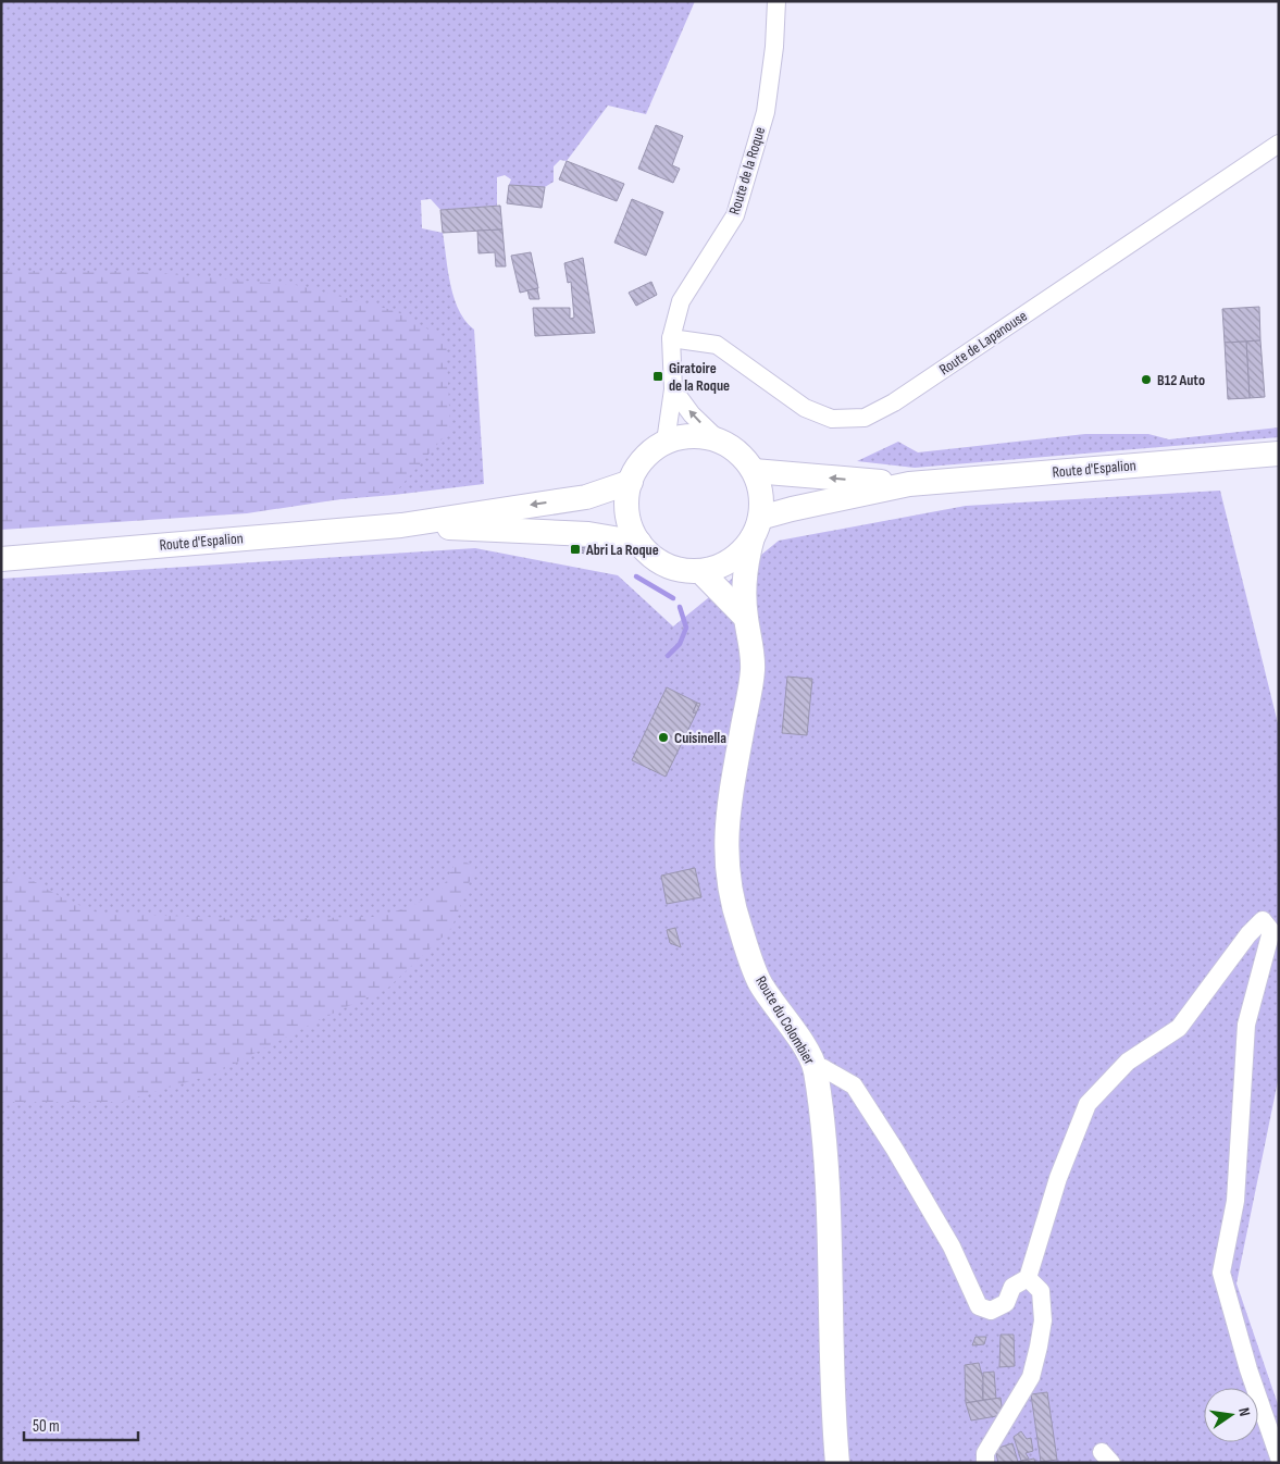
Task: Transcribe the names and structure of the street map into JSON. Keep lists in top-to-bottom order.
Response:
{
  "streets": {
    "main road": ["Route d'Espalion", "Route du Colombier"],
    "street": ["Route de la Roque", "Route de Lapanouse"]
  },
  "crossings": [
    ["Route de la Roque", "Route de Lapanouse"],
    ["Route de la Roque", "Route d'Espalion"],
    ["Route de la Roque", "Route du Colombier"],
    ["Route d'Espalion", "Route du Colombier"]
  ],
  "places": {
    "transit": ["Giratoire de la Roque", "Abri La Roque"],
    "other": ["B12 Auto", "Cuisinella"]
  },
  "scale_bar": "50 m",
  "north": "right"
}
